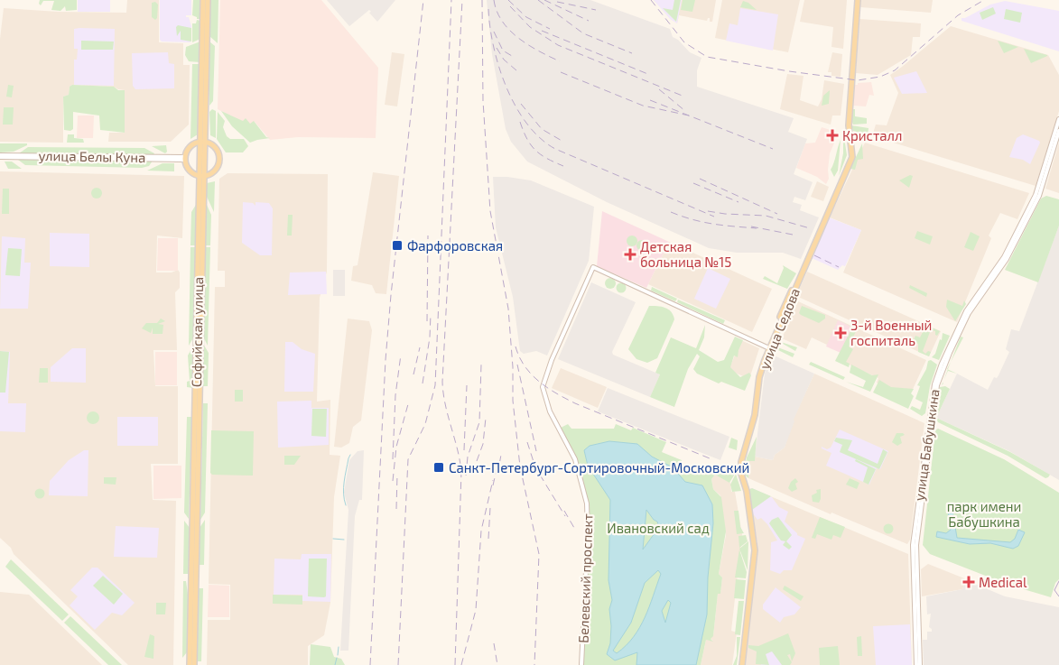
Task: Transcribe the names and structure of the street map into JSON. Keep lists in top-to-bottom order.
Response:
{
  "streets": {
    "main road": ["улица Седова", "Софийская улица"],
    "street": ["улица Белы Куна", "улица Бабушкина", "Белевский проспект"]
  },
  "crossings": [
    ["улица Седова", "Белевский проспект"]
  ],
  "parks": ["парк имени Бабушкина", "Ивановский сад"],
  "places": {
    "health": [
      "Кристалл",
      "Детская больница №15",
      "3-й Военный госпиталь",
      "Medical"
    ],
    "transit": ["Фарфоровская", "Санкт-Петербург-Сортировочный-Московский"]
  }
}
